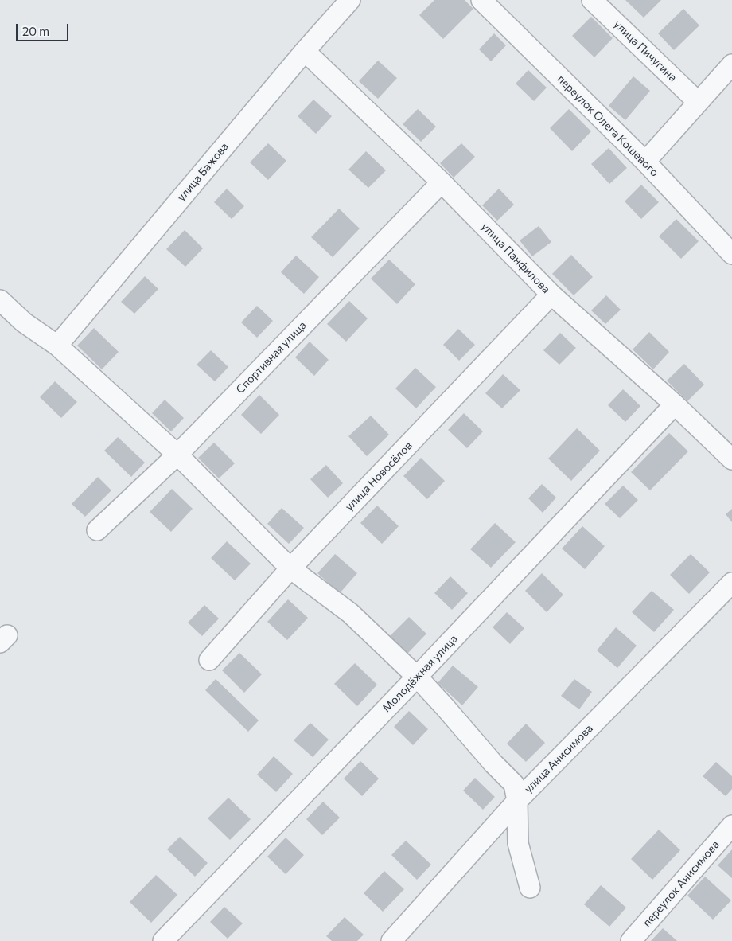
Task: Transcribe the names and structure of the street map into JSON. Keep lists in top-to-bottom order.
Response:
{
  "streets": {
    "street": [
      "улица Пичугина",
      "переулок Олега Кошевого",
      "улица Бажова",
      "улица Панфилова",
      "Спортивная улица",
      "улица Новосёлов",
      "Молодёжная улица",
      "улица Анисимова",
      "переулок Анисимова"
    ]
  },
  "crossings": [
    ["улица Бажова", "улица Панфилова"],
    ["улица Панфилова", "Спортивная улица"],
    ["улица Панфилова", "улица Новосёлов"],
    ["улица Панфилова", "Молодёжная улица"]
  ],
  "scale_bar": "20 m"
}
